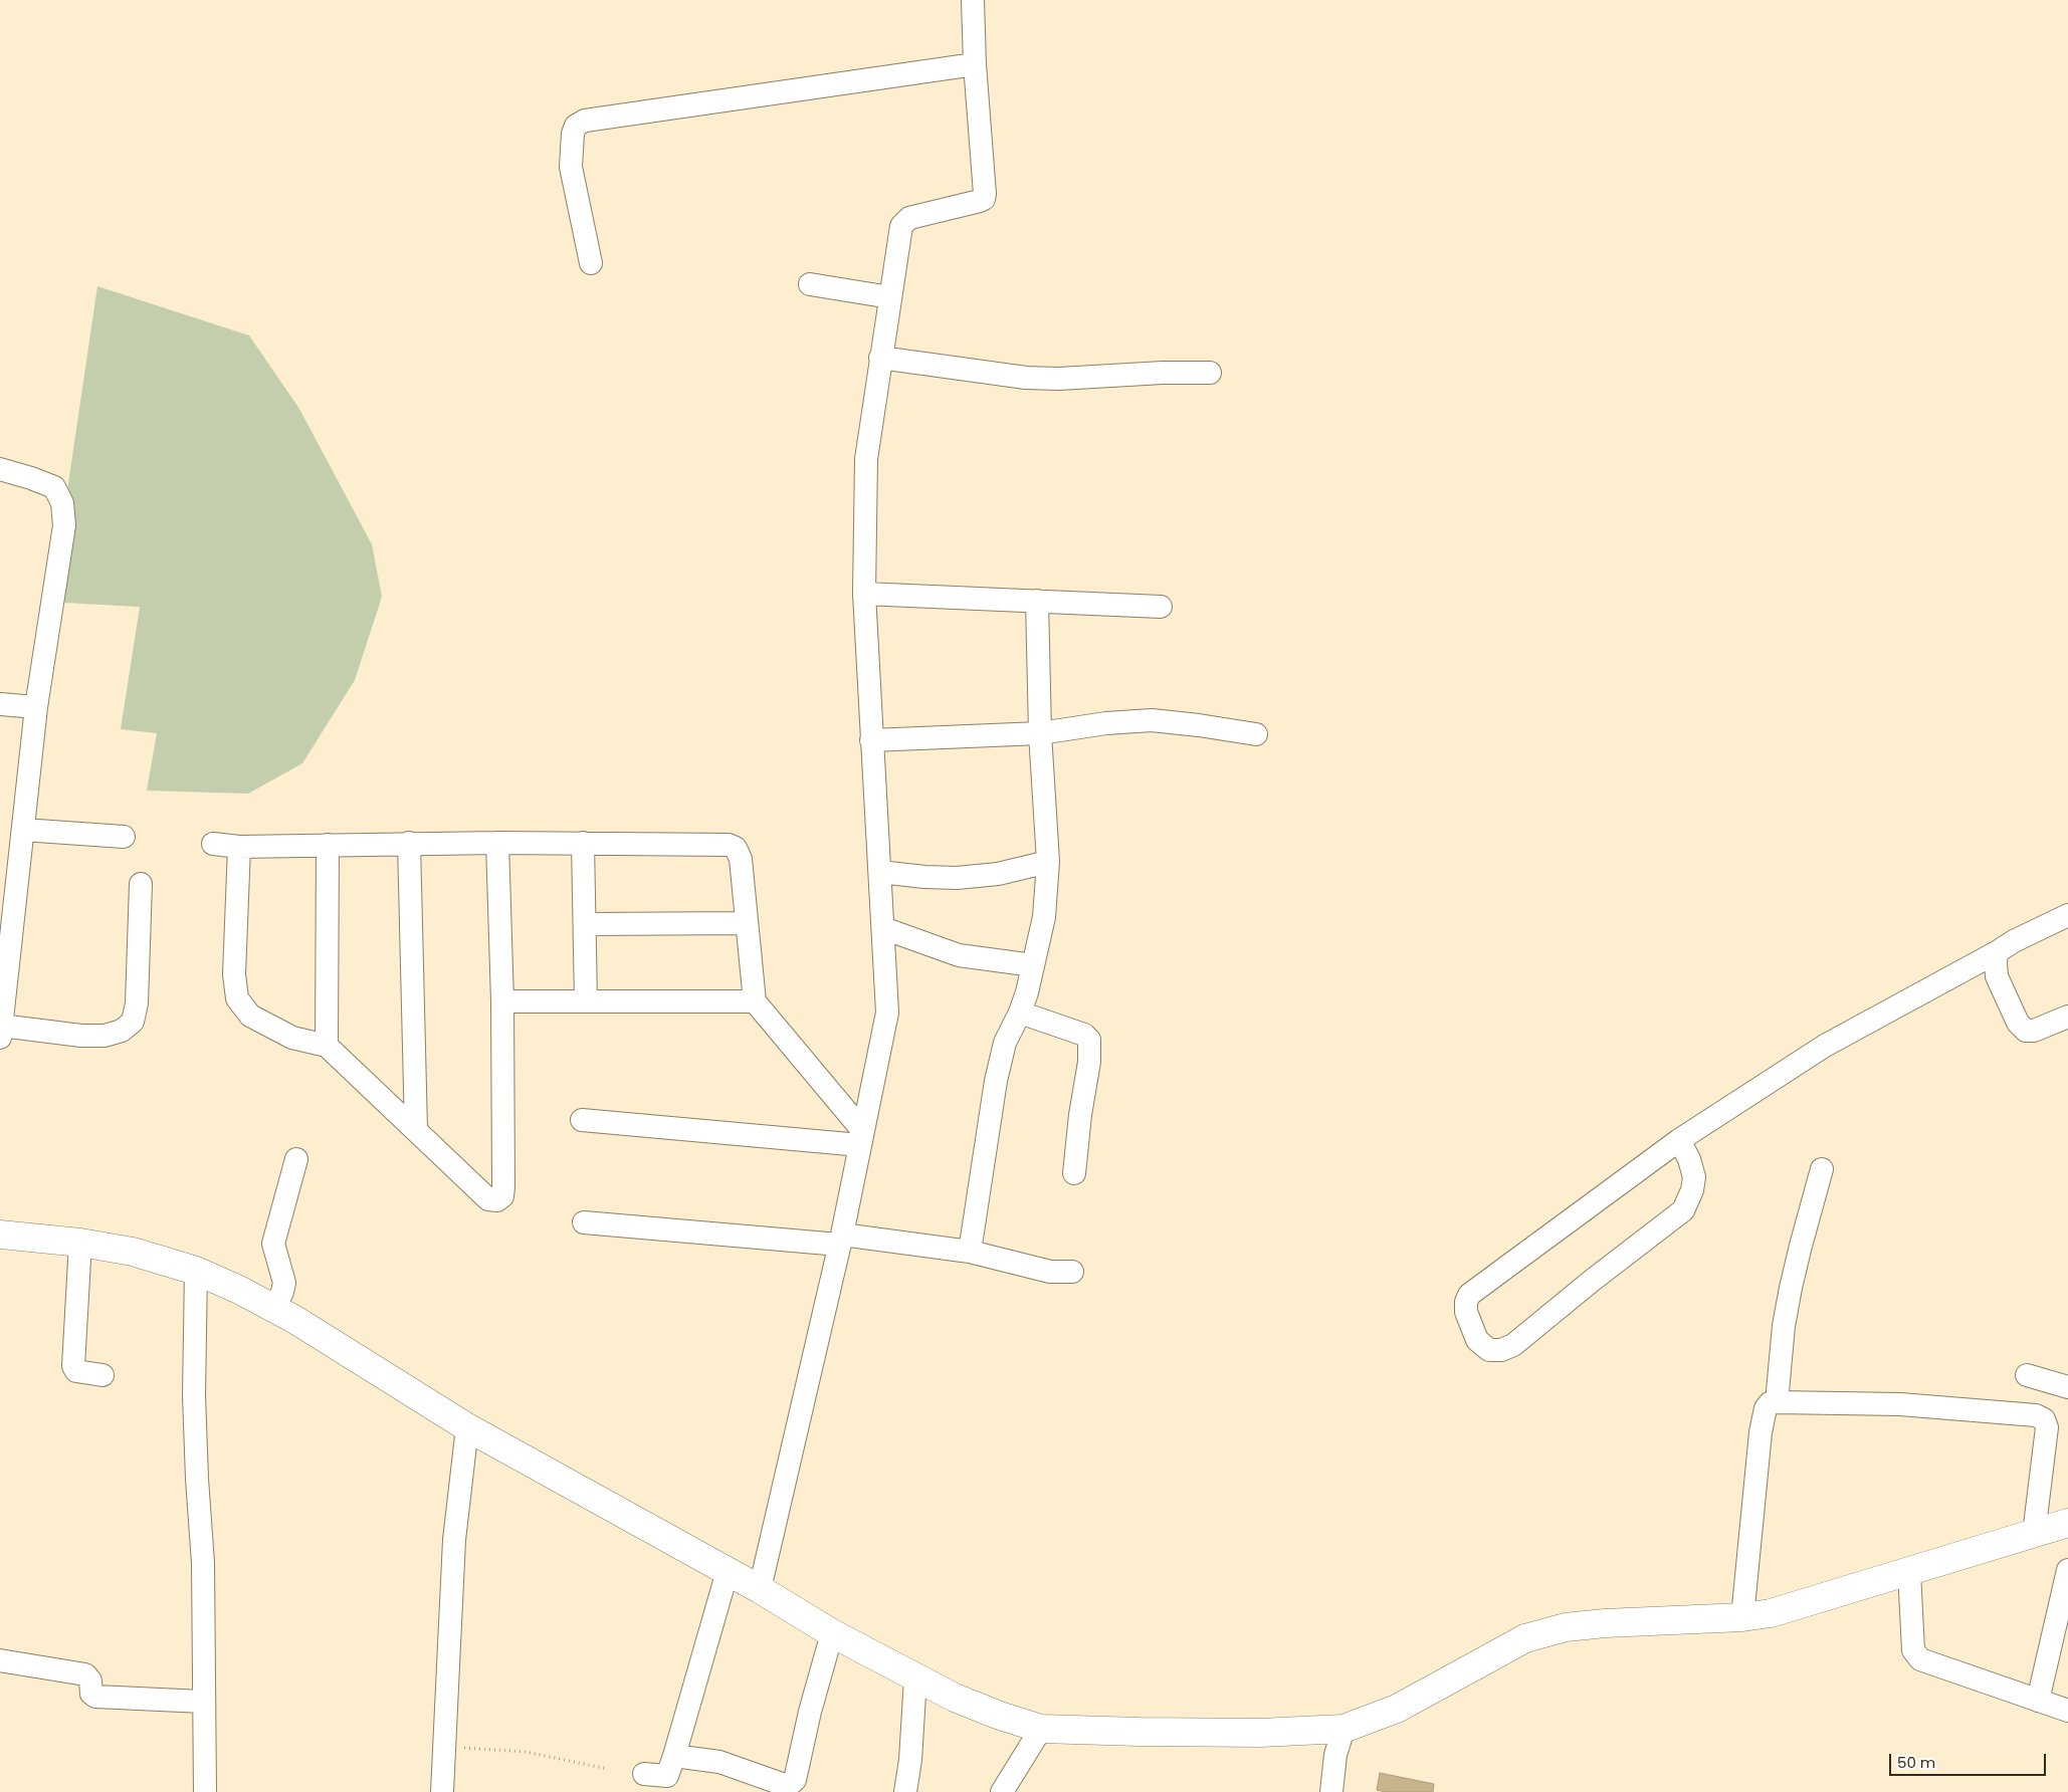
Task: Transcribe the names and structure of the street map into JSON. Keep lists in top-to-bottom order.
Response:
{
  "scale_bar": "50 m"
}
